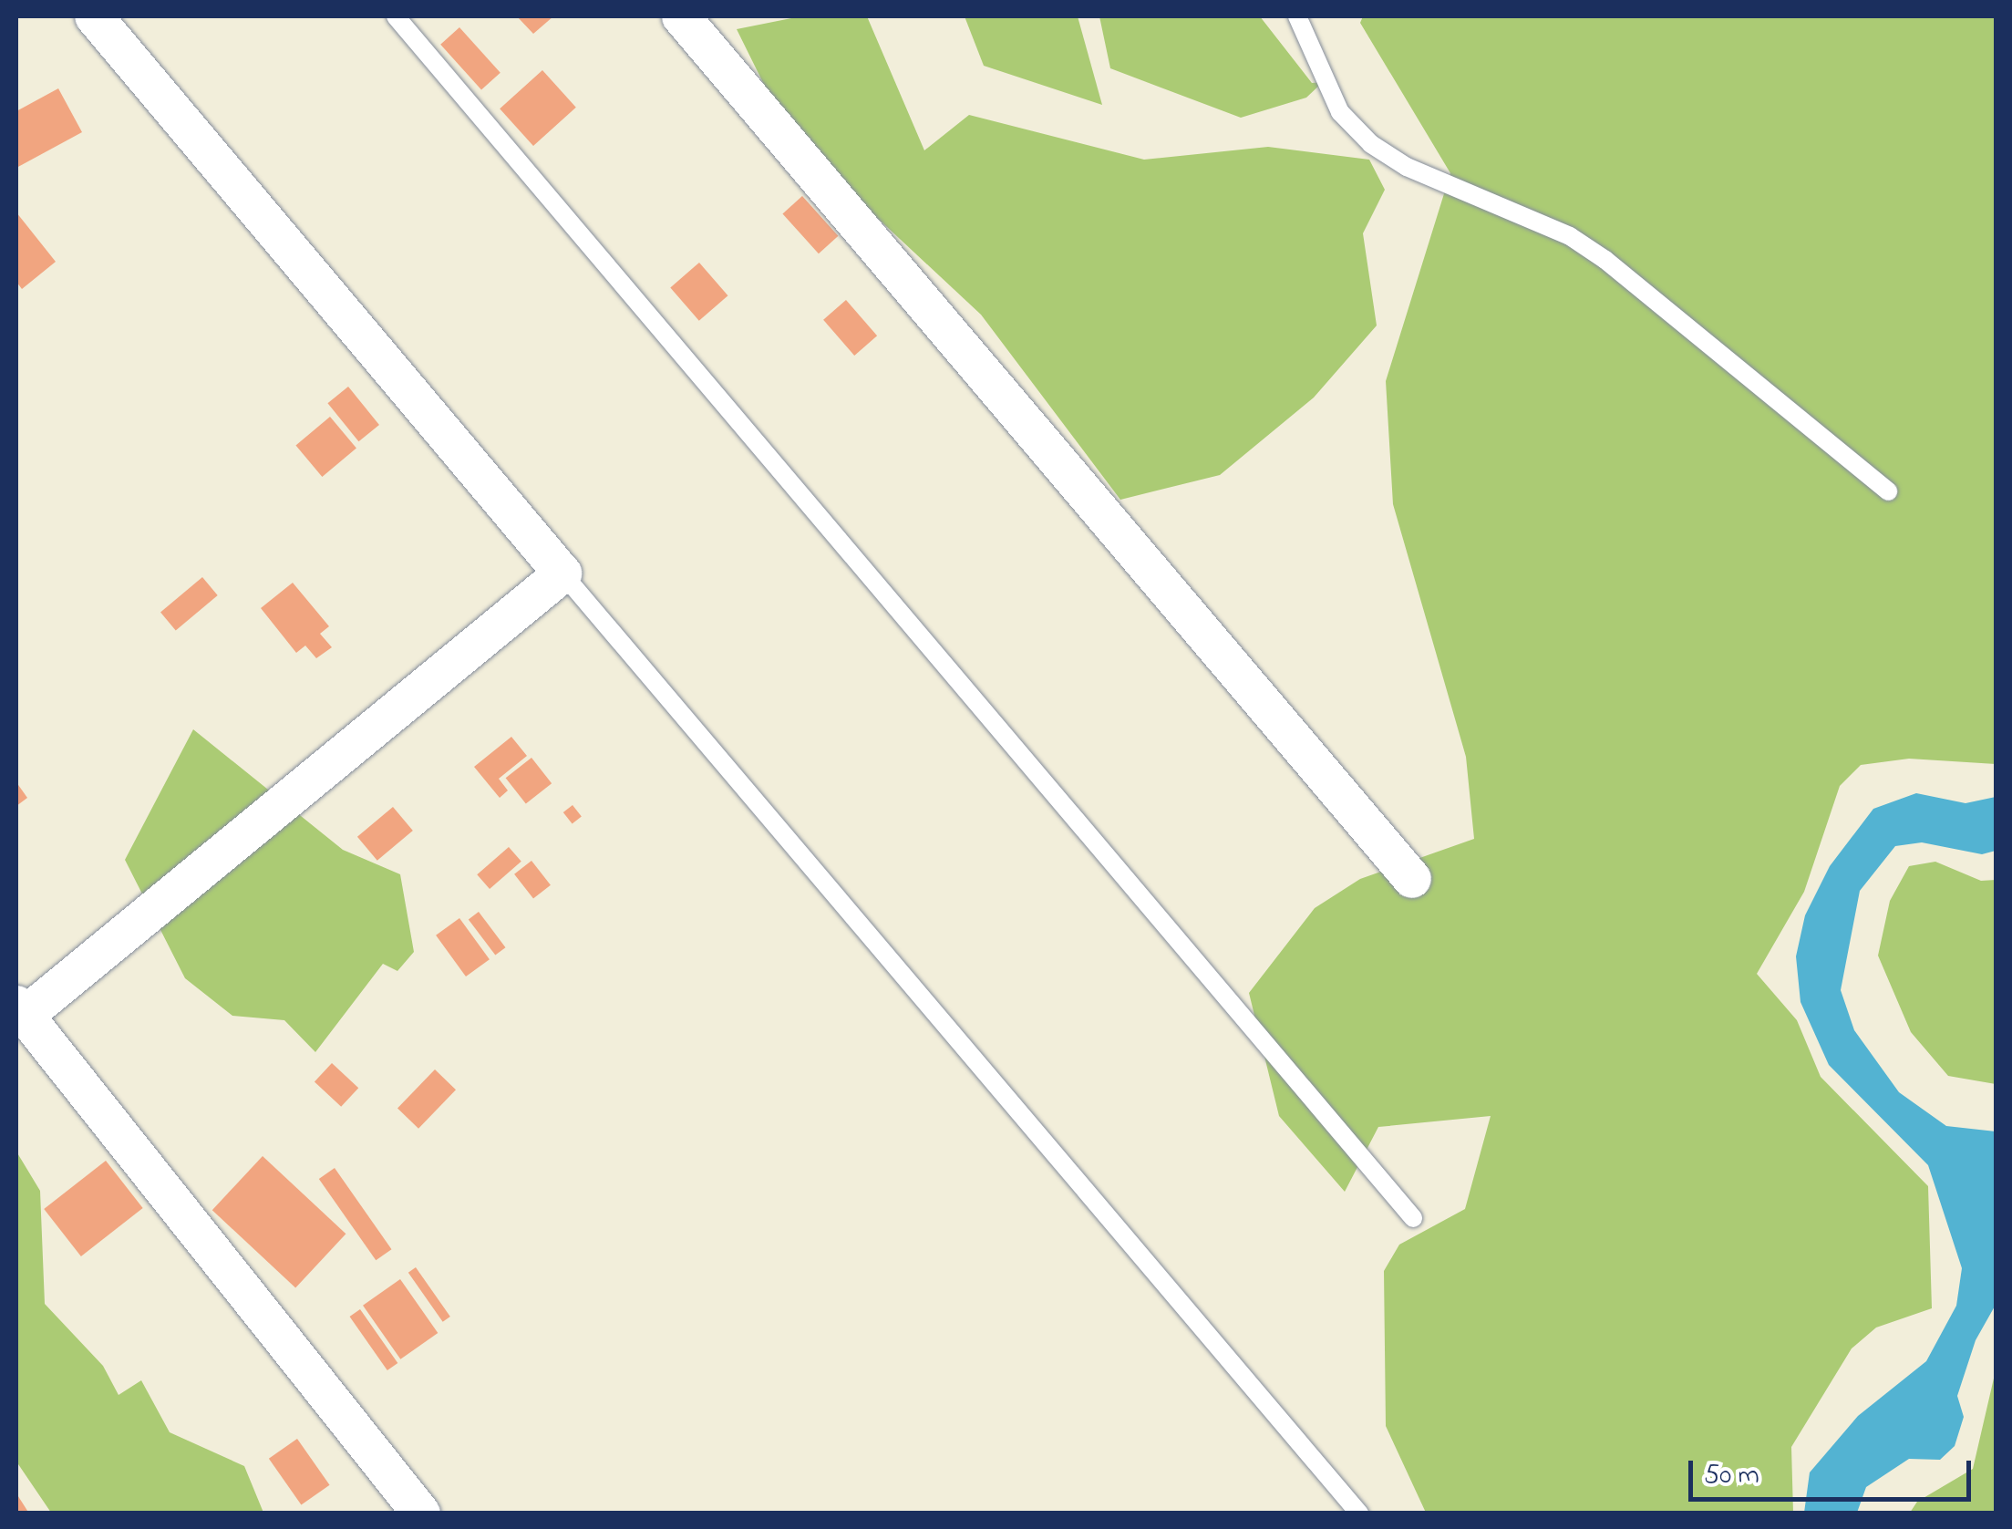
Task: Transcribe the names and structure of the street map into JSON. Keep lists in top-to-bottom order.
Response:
{
  "scale_bar": "50 m"
}
